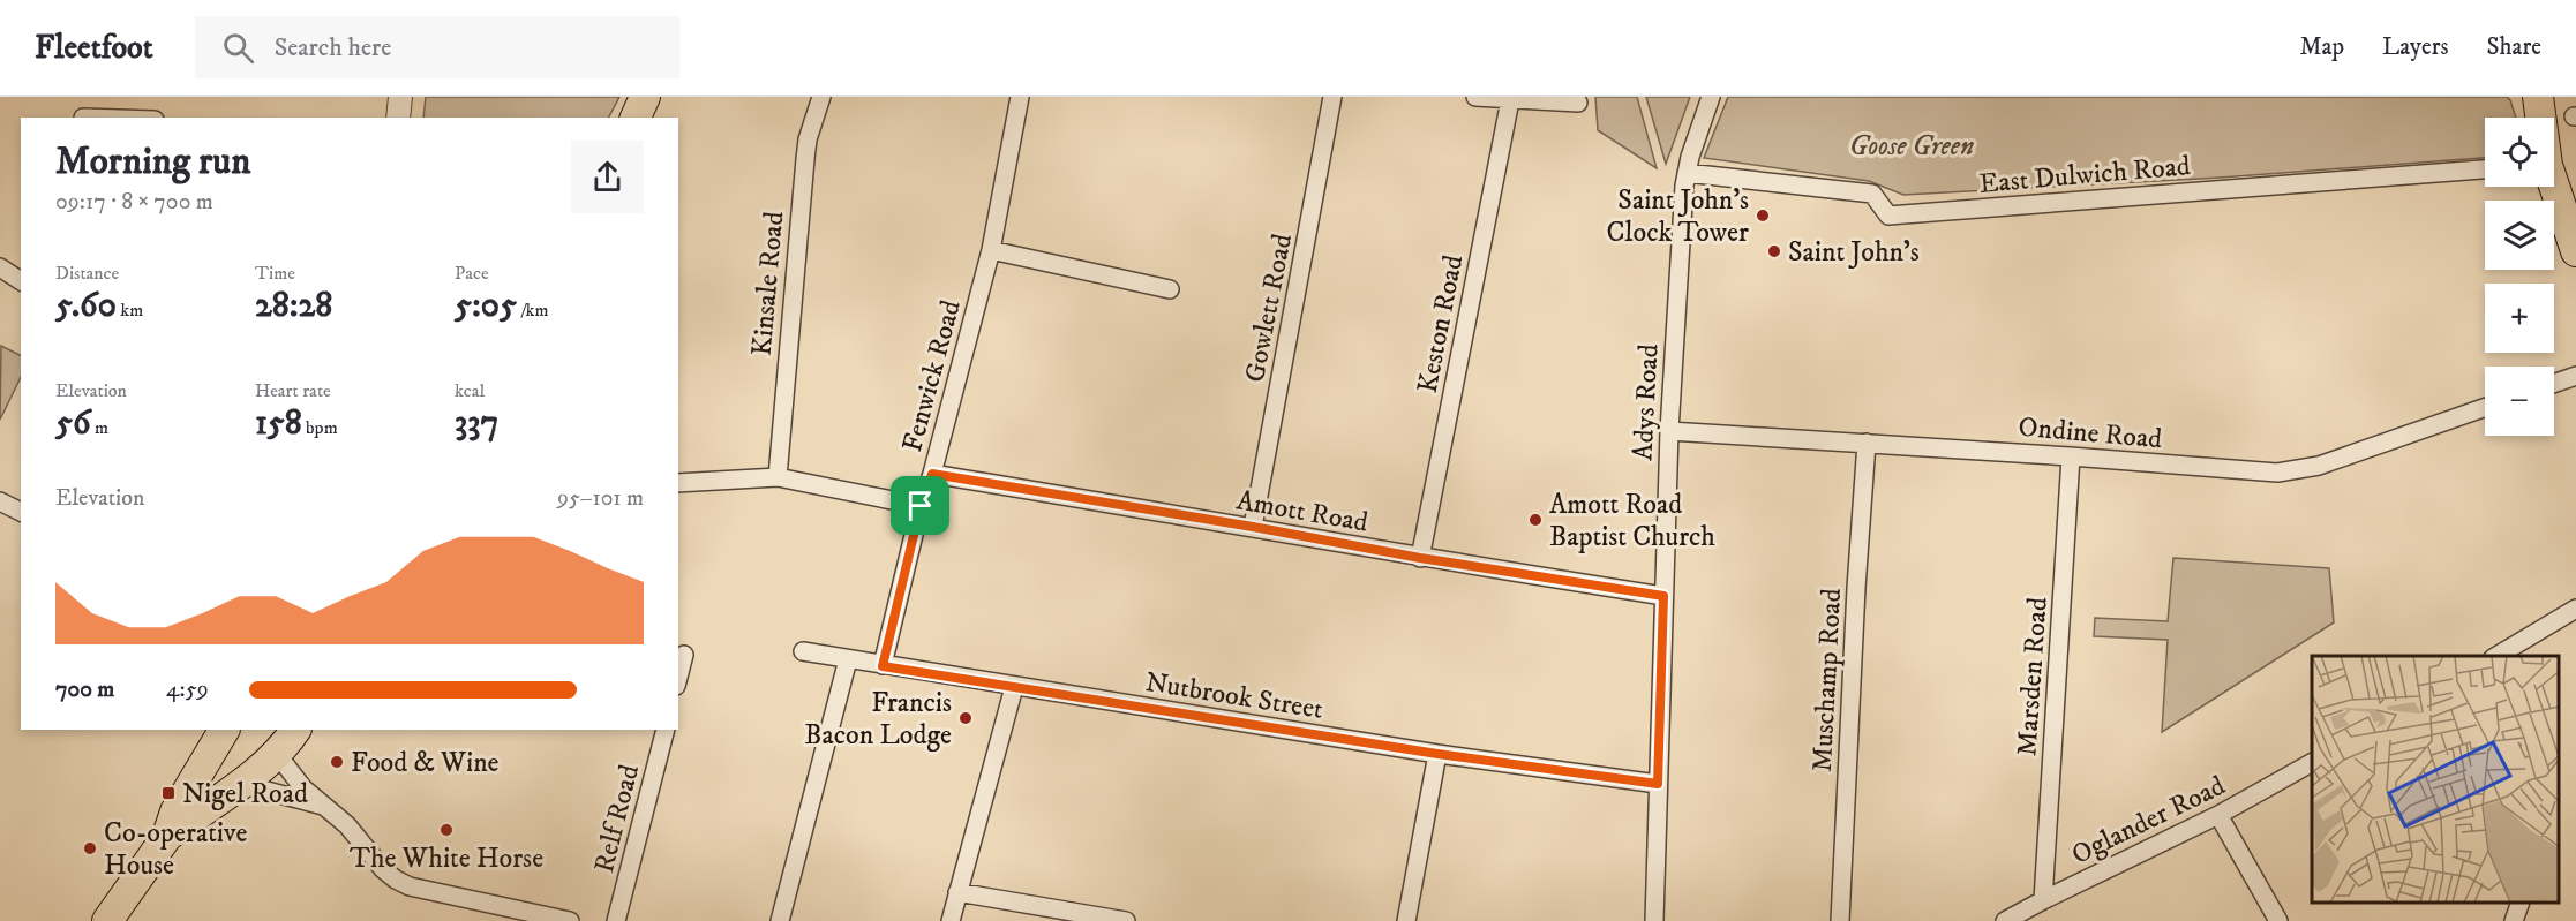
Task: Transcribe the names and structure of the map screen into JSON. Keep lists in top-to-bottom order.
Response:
{
  "streets": {
    "street": [
      "East Dulwich Road",
      "Kinsale Road",
      "Gowlett Road",
      "Keston Road",
      "Fenwick Road",
      "Adys Road",
      "Ondine Road",
      "Amott Road",
      "Marsden Road",
      "Muschamp Road",
      "Nutbrook Street",
      "Relf Road",
      "Oglander Road"
    ]
  },
  "crossings": [
    ["East Dulwich Road", "Adys Road"],
    ["Gowlett Road", "Amott Road"],
    ["Keston Road", "Amott Road"],
    ["Fenwick Road", "Amott Road"],
    ["Fenwick Road", "Nutbrook Street"],
    ["Adys Road", "Ondine Road"],
    ["Adys Road", "Amott Road"],
    ["Adys Road", "Nutbrook Street"],
    ["Ondine Road", "Marsden Road"],
    ["Ondine Road", "Muschamp Road"],
    ["Marsden Road", "Oglander Road"]
  ],
  "parks": ["Goose Green"],
  "places": {
    "other": [
      "Saint John's Clock Tower",
      "Saint John's",
      "Amott Road Baptist Church",
      "Francis Bacon Lodge",
      "Food & Wine",
      "The White Horse",
      "Co-operative House"
    ],
    "transit": ["Nigel Road"]
  },
  "page": {
    "header": "Fleetfoot",
    "search": "Search here",
    "nav": ["Map", "Layers", "Share"],
    "map_buttons": ["+", "−"],
    "heading": ["Morning run", "09:17 · 8 × 700 m"],
    "stats": [
      ["Distance", "5.60 km"],
      ["Time", "28:28"],
      ["Pace", "5:05 /km"],
      ["Elevation", "56 m"],
      ["Heart rate", "158 bpm"],
      ["kcal", "337"]
    ],
    "chart": ["Elevation", "95–101 m"],
    "list": [
      {
        "name": "700 m",
        "note": "4:59"
      }
    ]
  }
}
